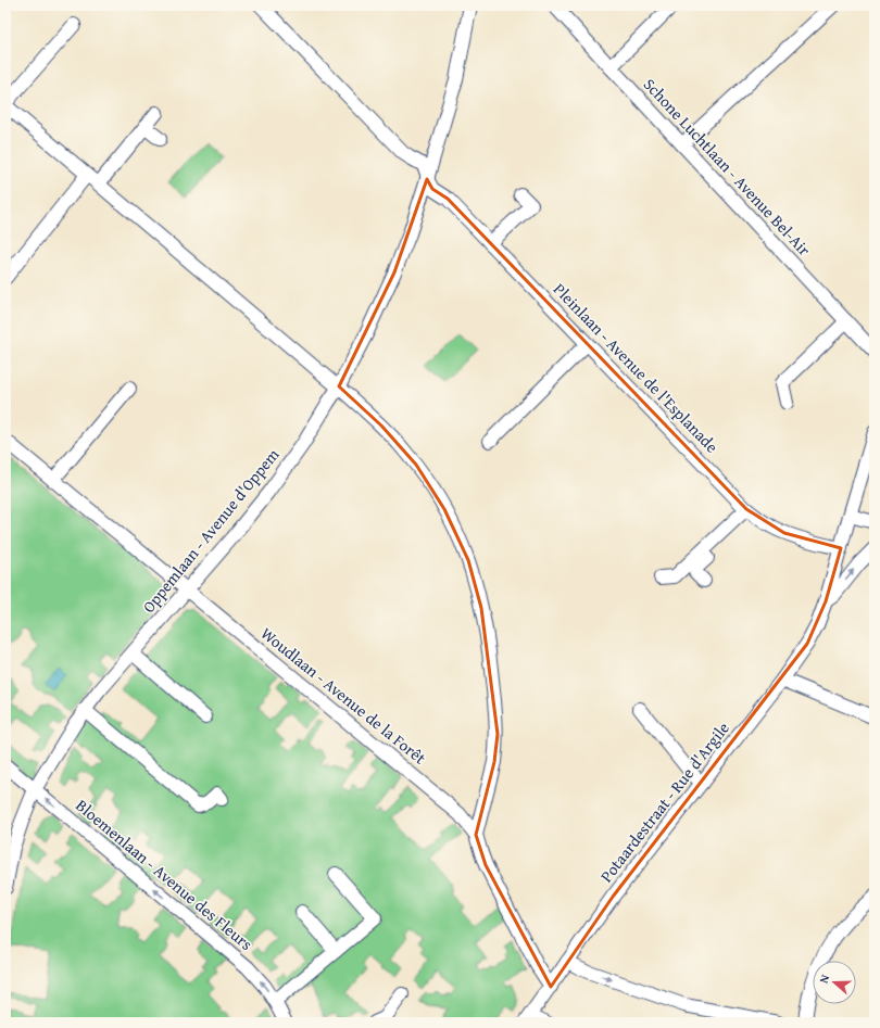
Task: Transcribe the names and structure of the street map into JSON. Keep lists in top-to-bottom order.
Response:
{
  "streets": {
    "street": [
      "Schone Luchtlaan - Avenue Bel-Air",
      "Pleinlaan - Avenue de l'Esplanade",
      "Oppemlaan - Avenue d'Oppem",
      "Woudlaan - Avenue de la Forêt",
      "Potaardestraat - Rue d'Argile",
      "Bloemenlaan - Avenue des Fleurs"
    ]
  },
  "crossings": [
    ["Pleinlaan - Avenue de l'Esplanade", "Oppemlaan - Avenue d'Oppem"],
    ["Pleinlaan - Avenue de l'Esplanade", "Potaardestraat - Rue d'Argile"],
    ["Oppemlaan - Avenue d'Oppem", "Woudlaan - Avenue de la Forêt"],
    ["Oppemlaan - Avenue d'Oppem", "Bloemenlaan - Avenue des Fleurs"],
    ["Woudlaan - Avenue de la Forêt", "Potaardestraat - Rue d'Argile"]
  ],
  "north": "left"
}
